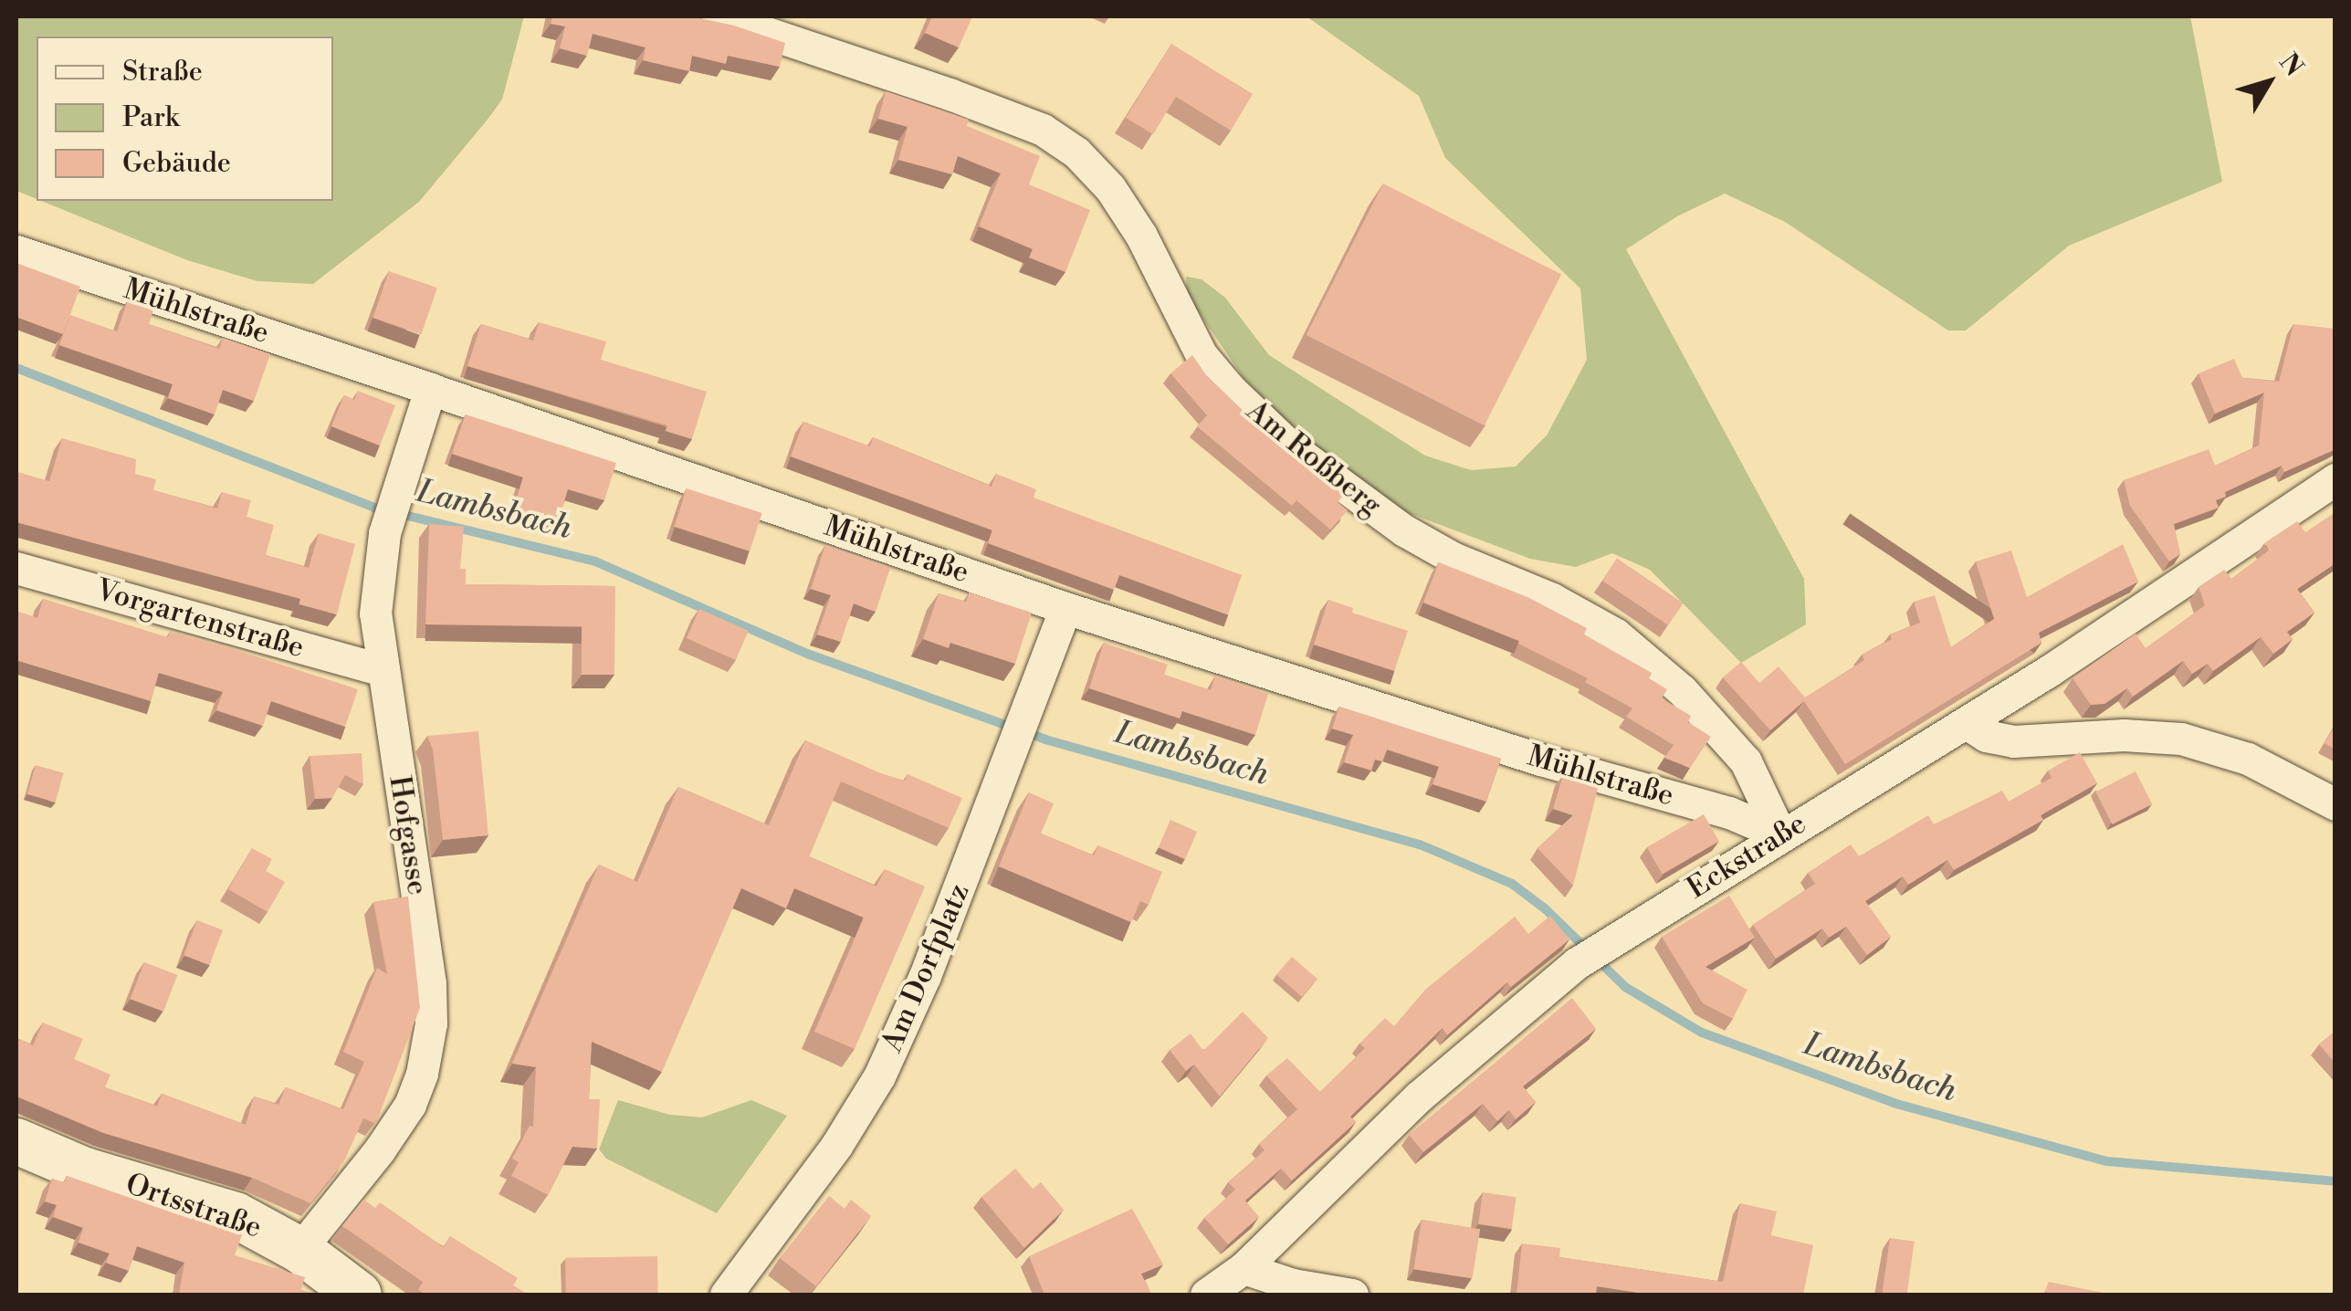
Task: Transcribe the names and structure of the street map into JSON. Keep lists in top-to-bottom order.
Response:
{
  "streets": {
    "street": [
      "Mühlstraße",
      "Am Roßberg",
      "Vorgartenstraße",
      "Hofgasse",
      "Eckstraße",
      "Am Dorfplatz",
      "Ortsstraße"
    ]
  },
  "crossings": [
    ["Mühlstraße", "Am Roßberg"],
    ["Mühlstraße", "Hofgasse"],
    ["Mühlstraße", "Eckstraße"],
    ["Mühlstraße", "Am Dorfplatz"],
    ["Am Roßberg", "Eckstraße"],
    ["Vorgartenstraße", "Hofgasse"],
    ["Hofgasse", "Ortsstraße"]
  ],
  "water": ["Lambsbach"],
  "legend": ["Straße", "Park", "Gebäude"],
  "north": "top right"
}
